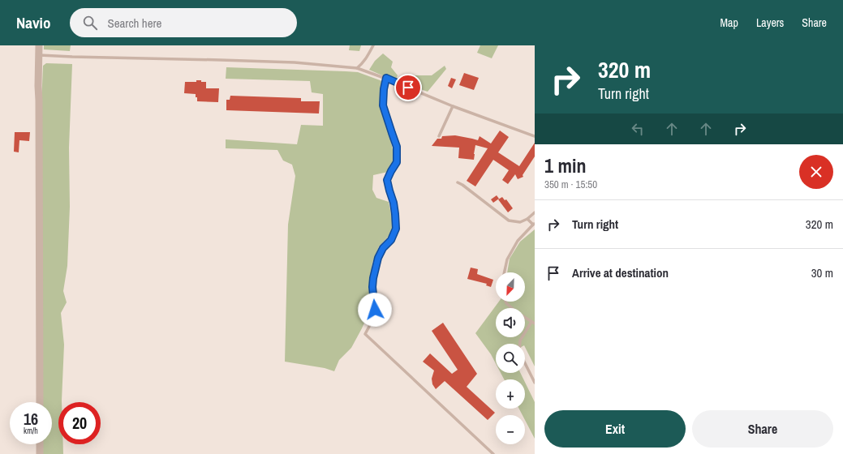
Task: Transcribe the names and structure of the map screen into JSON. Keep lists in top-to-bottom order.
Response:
{
  "north": "bottom left",
  "page": {
    "header": "Navio",
    "search": "Search here",
    "nav": ["Map", "Layers", "Share"],
    "turn": ["320 m", "Turn right"],
    "heading": ["1 min", "350 m · 15:50"],
    "list": [
      {
        "name": "Turn right",
        "value": "320 m"
      },
      {
        "name": "Arrive at destination",
        "value": "30 m"
      }
    ],
    "map_buttons": ["+", "−"],
    "speed": "16 km/h",
    "limit": "20",
    "buttons": ["Exit", "Share"]
  }
}
